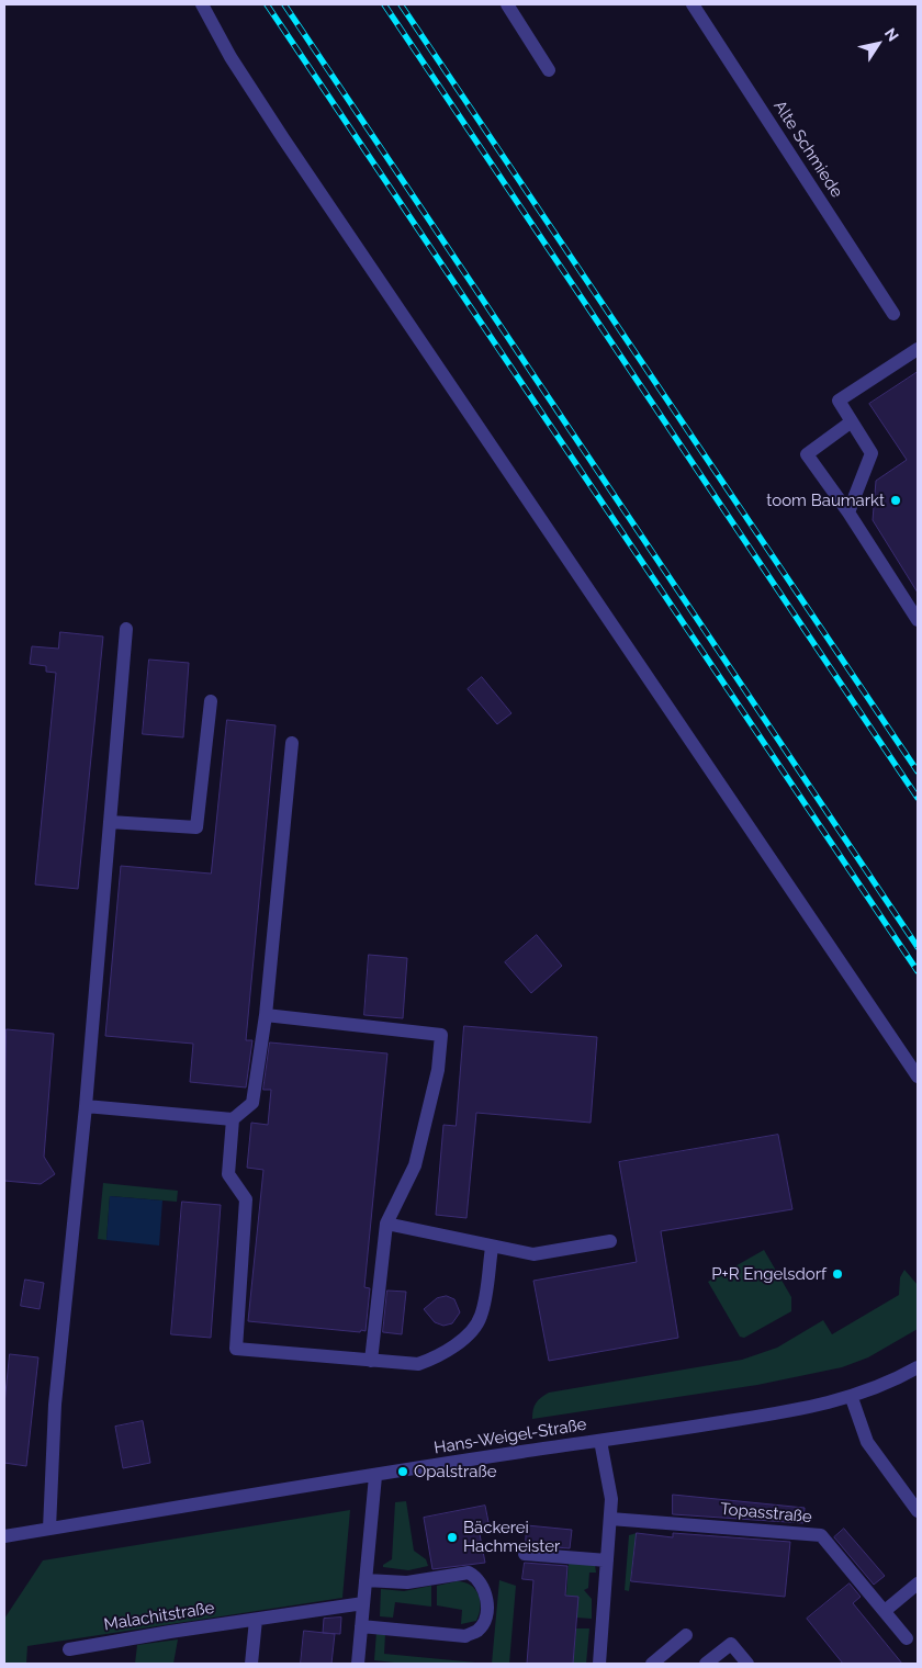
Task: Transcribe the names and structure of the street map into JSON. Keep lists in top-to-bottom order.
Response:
{
  "streets": {
    "street": [
      "Alte Schmiede",
      "Hans-Weigel-Straße",
      "Topasstraße",
      "Malachitstraße"
    ]
  },
  "places": [
    "toom Baumarkt",
    "P+R Engelsdorf",
    "Opalstraße",
    "Bäckerei Hachmeister"
  ],
  "north": "top right"
}
